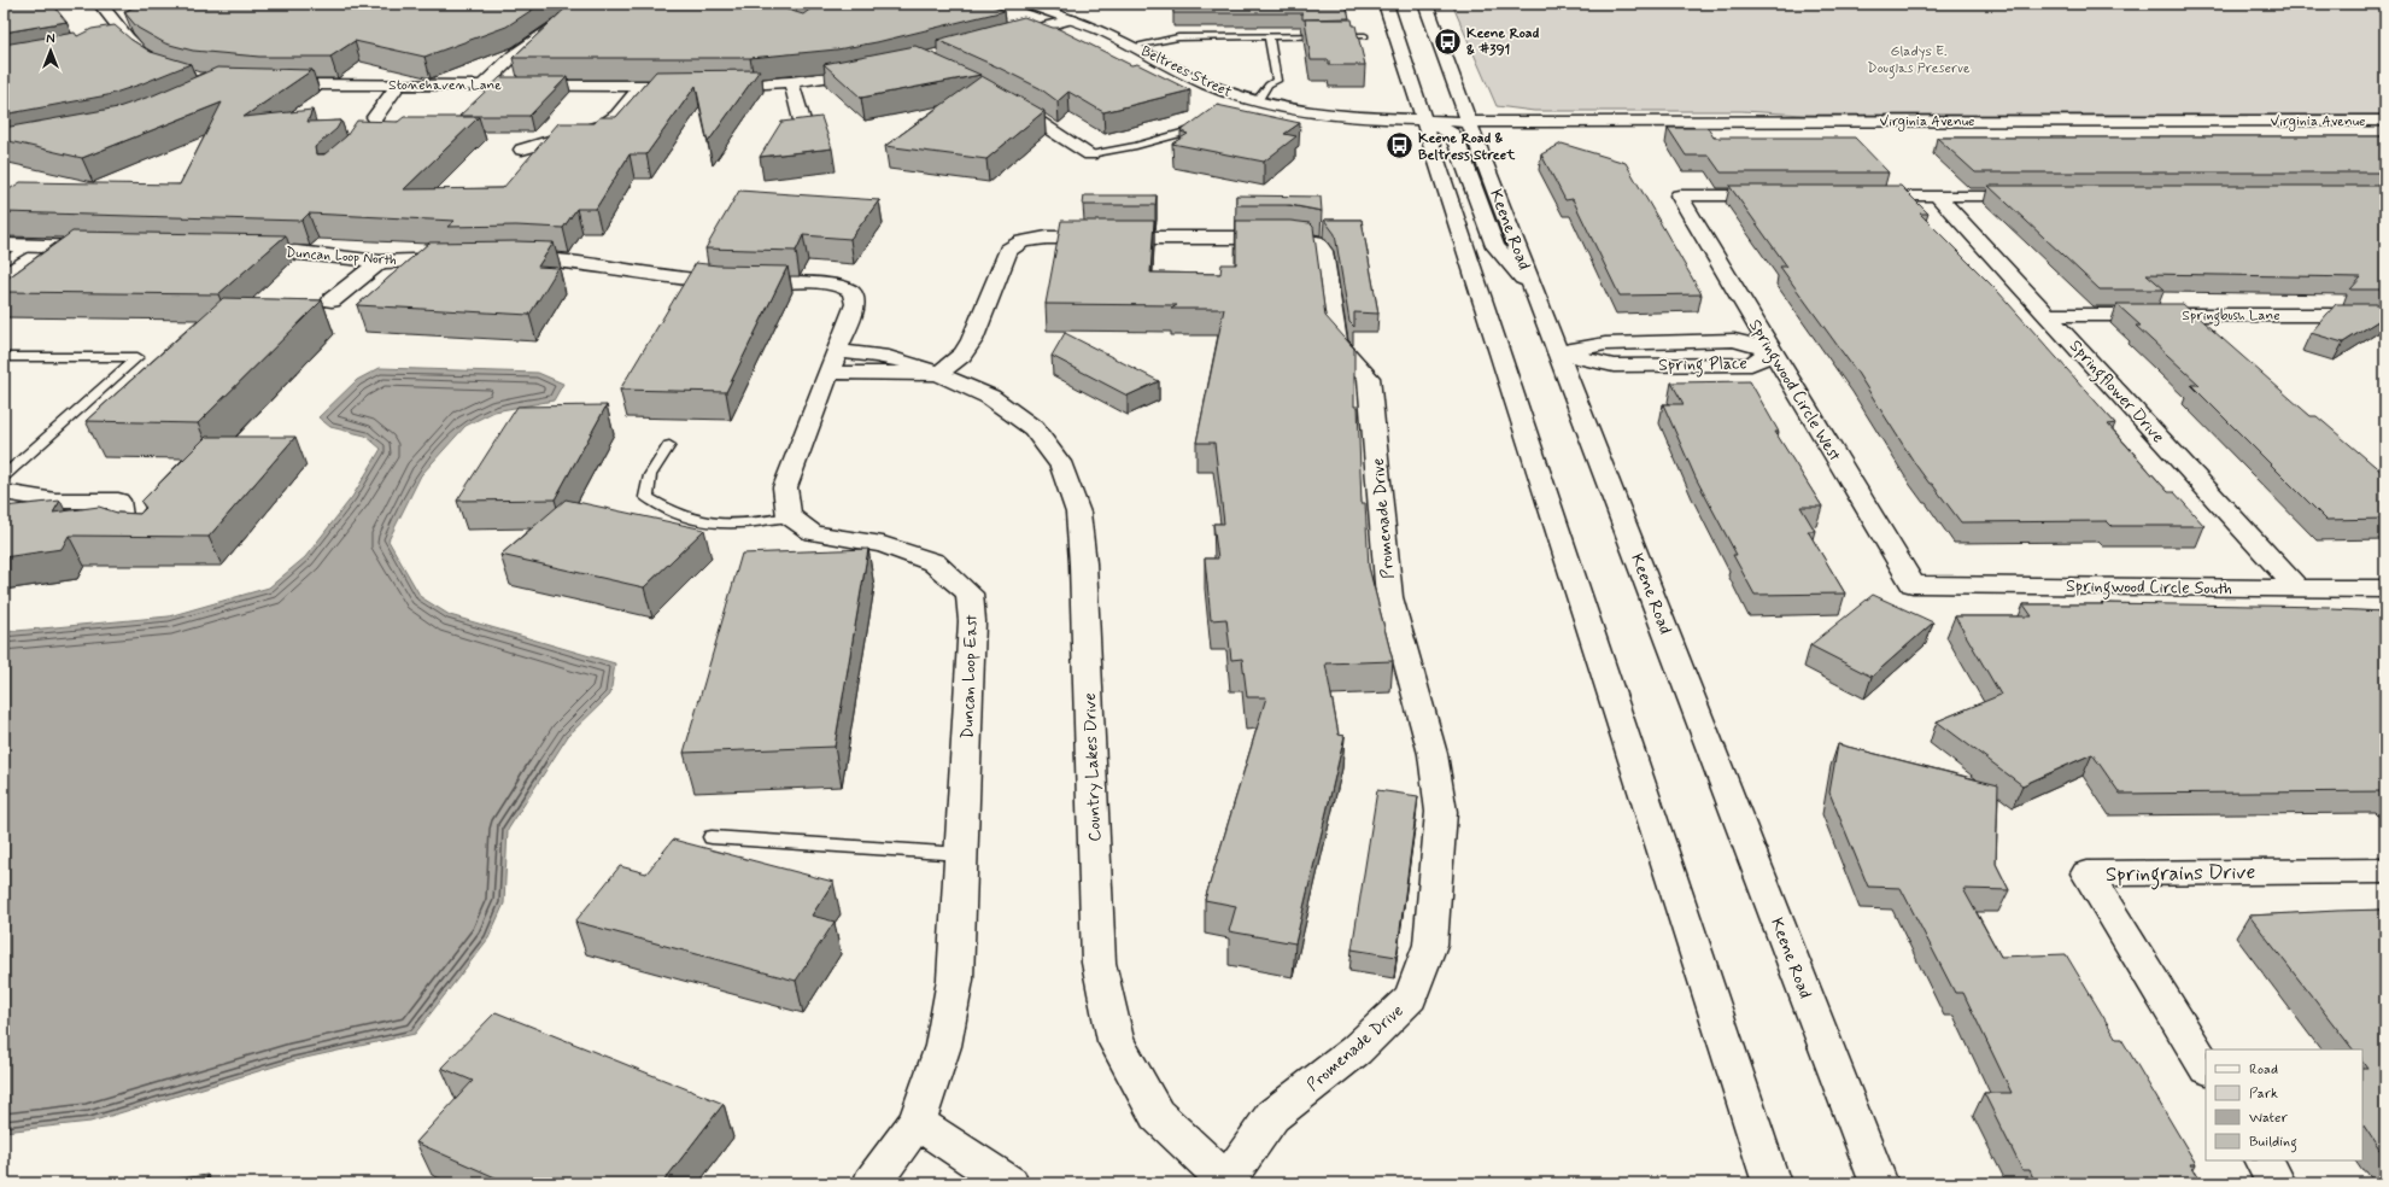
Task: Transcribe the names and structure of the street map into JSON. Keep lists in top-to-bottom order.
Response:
{
  "streets": {
    "street": [
      "Beltrees Street",
      "Stonehaven Lane",
      "Virginia Avenue",
      "Keene Road",
      "Duncan Loop North",
      "Springbush Lane",
      "Spring Place",
      "Springwood Circle West",
      "Springflower Drive",
      "Promenade Drive",
      "Springwood Circle South",
      "Duncan Loop East",
      "Country Lakes Drive",
      "Springrains Drive"
    ]
  },
  "crossings": [
    ["Beltrees Street", "Virginia Avenue"],
    ["Beltrees Street", "Keene Road"],
    ["Virginia Avenue", "Keene Road"],
    ["Keene Road", "Spring Place"],
    ["Springbush Lane", "Springflower Drive"],
    ["Spring Place", "Springwood Circle West"],
    ["Springwood Circle West", "Springwood Circle South"],
    ["Springflower Drive", "Springwood Circle South"],
    ["Promenade Drive", "Country Lakes Drive"]
  ],
  "parks": ["Gladys E. Douglas Preserve"],
  "places": {
    "bus stop": ["Keene Road & #391", "Keene Road & Beltress Street"]
  },
  "legend": [
    "Road",
    "Park",
    "Water",
    "Building"
  ],
  "north": "top"
}
